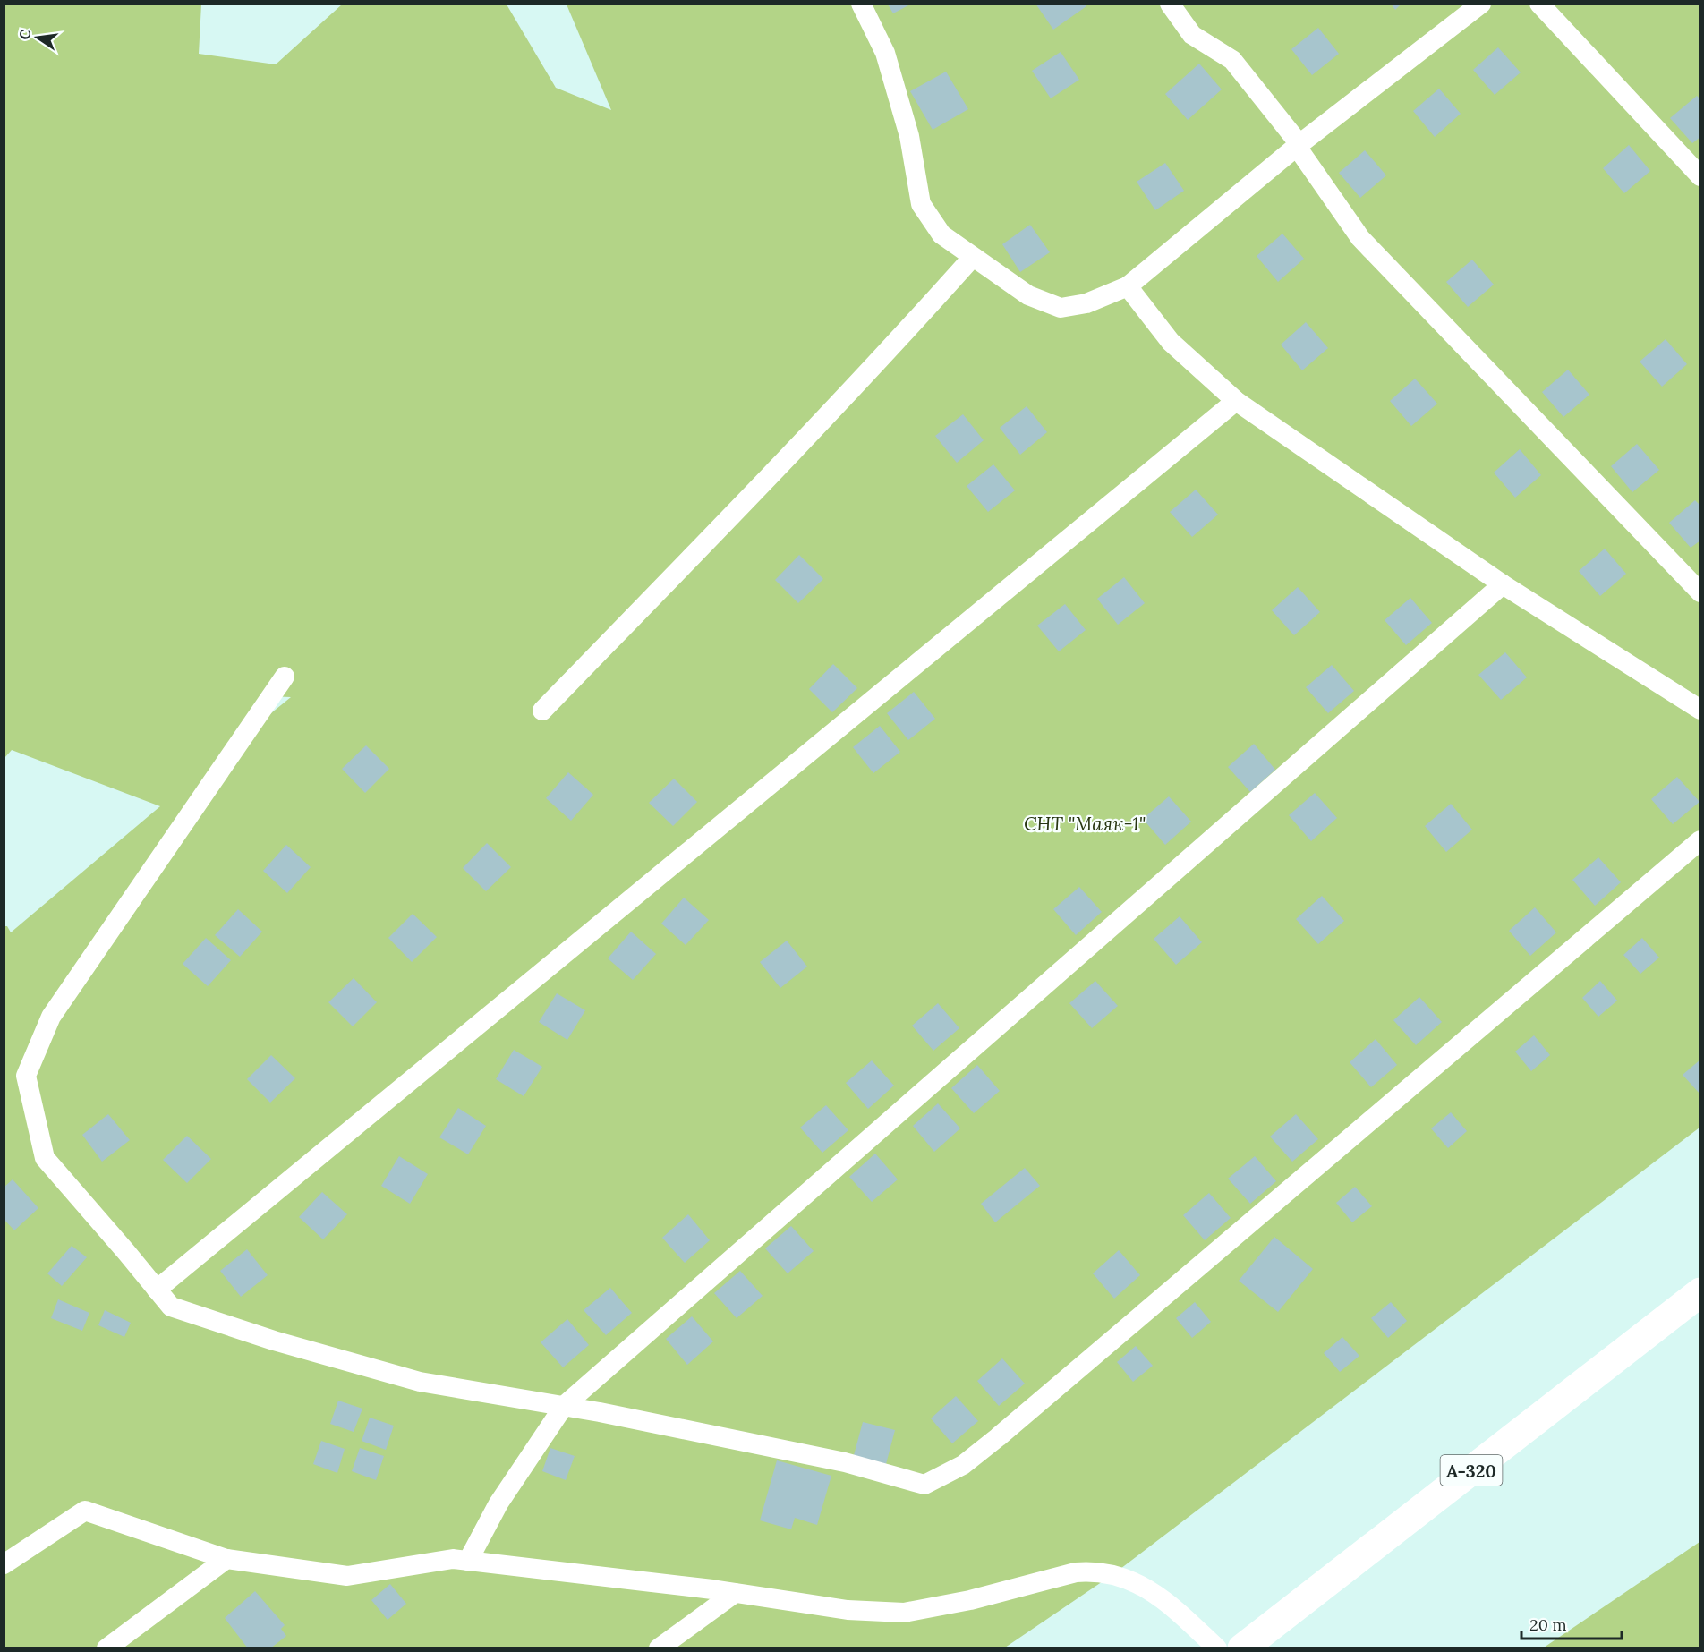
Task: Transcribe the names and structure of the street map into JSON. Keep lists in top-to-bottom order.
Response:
{
  "streets": {
    "highway": ["А-320"]
  },
  "parks": ["СНТ \"Маяк-1\""],
  "scale_bar": "20 m",
  "north": "left"
}
